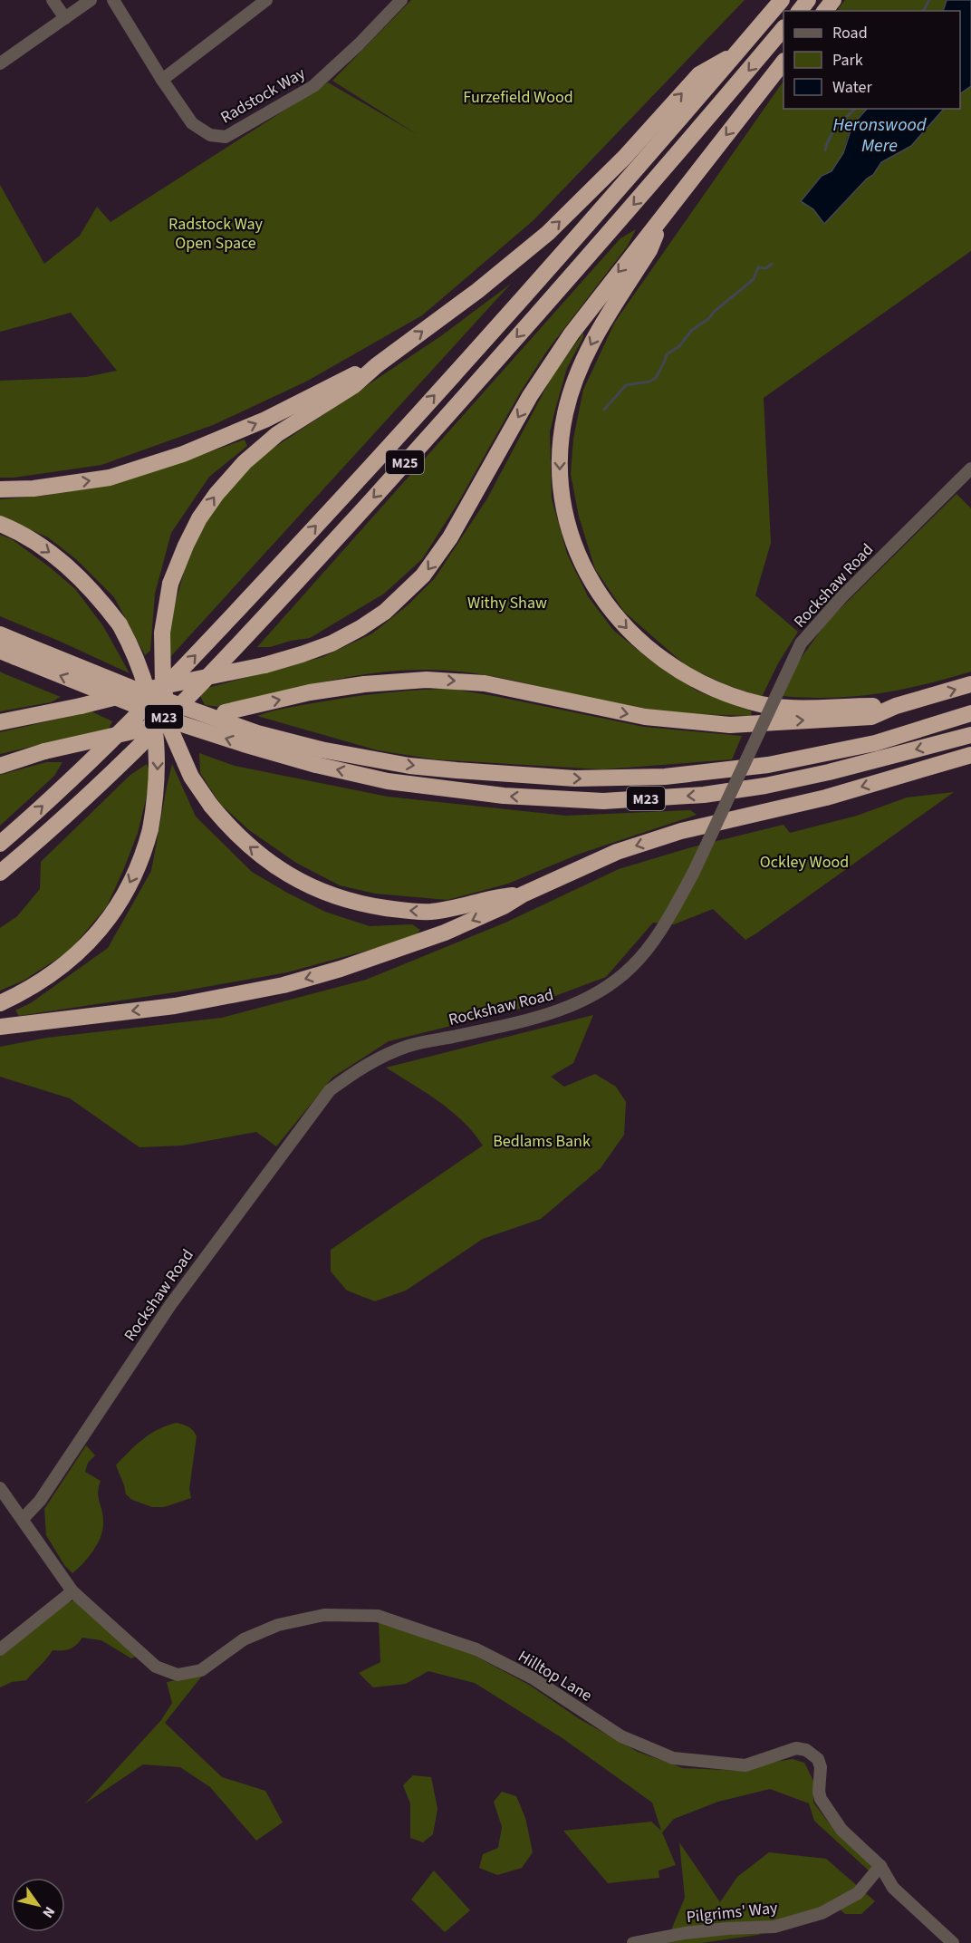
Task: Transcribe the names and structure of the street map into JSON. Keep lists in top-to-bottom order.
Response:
{
  "streets": {
    "highway": ["M25", "M23"],
    "street": [
      "Radstock Way",
      "Rockshaw Road",
      "Hilltop Lane",
      "Pilgrims' Way"
    ]
  },
  "crossings": [
    ["Rockshaw Road", "Hilltop Lane"],
    ["Hilltop Lane", "Pilgrims' Way"]
  ],
  "water": ["Heronswood Mere"],
  "parks": [
    "Furzefield Wood",
    "Radstock Way Open Space",
    "Withy Shaw",
    "Ockley Wood",
    "Bedlams Bank"
  ],
  "legend": ["Road", "Park", "Water"],
  "north": "bottom right"
}
